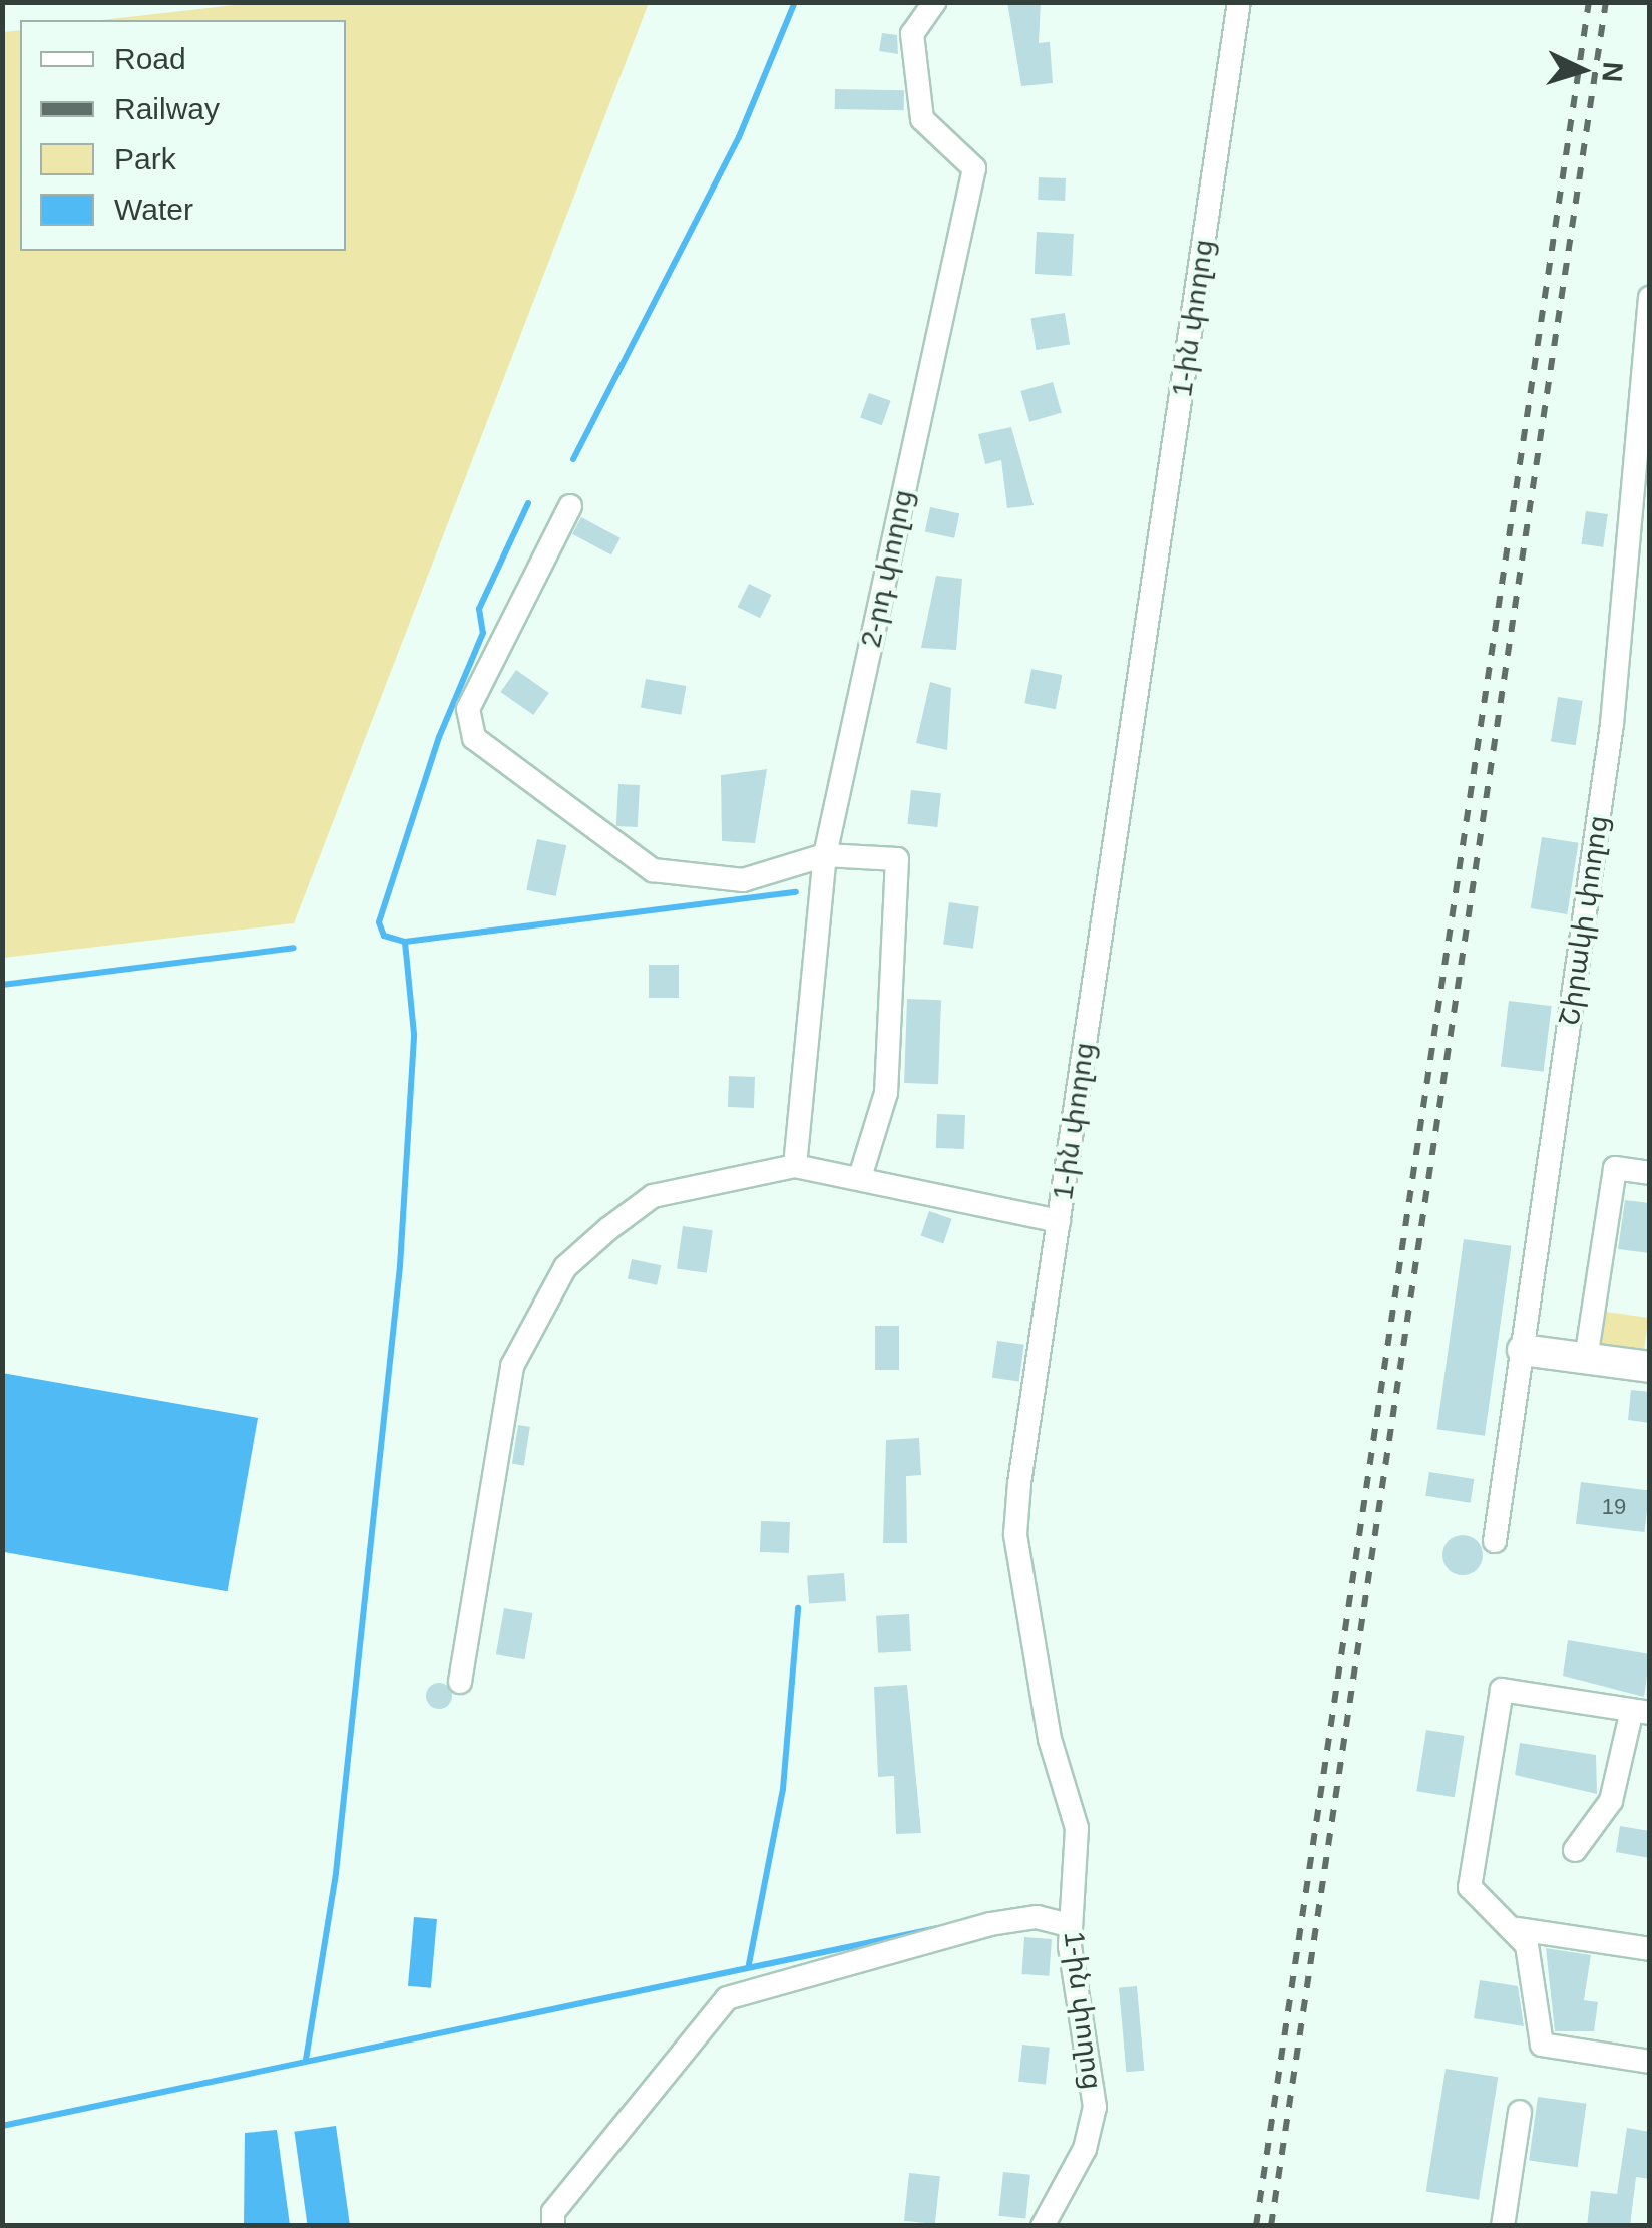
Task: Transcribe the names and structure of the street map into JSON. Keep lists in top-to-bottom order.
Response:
{
  "streets": {
    "street": ["1-ին փողոց", "2-րդ փողոց", "Շիրակի փողոց"]
  },
  "house_numbers": ["19"],
  "legend": [
    "Road",
    "Railway",
    "Park",
    "Water"
  ],
  "north": "right"
}
